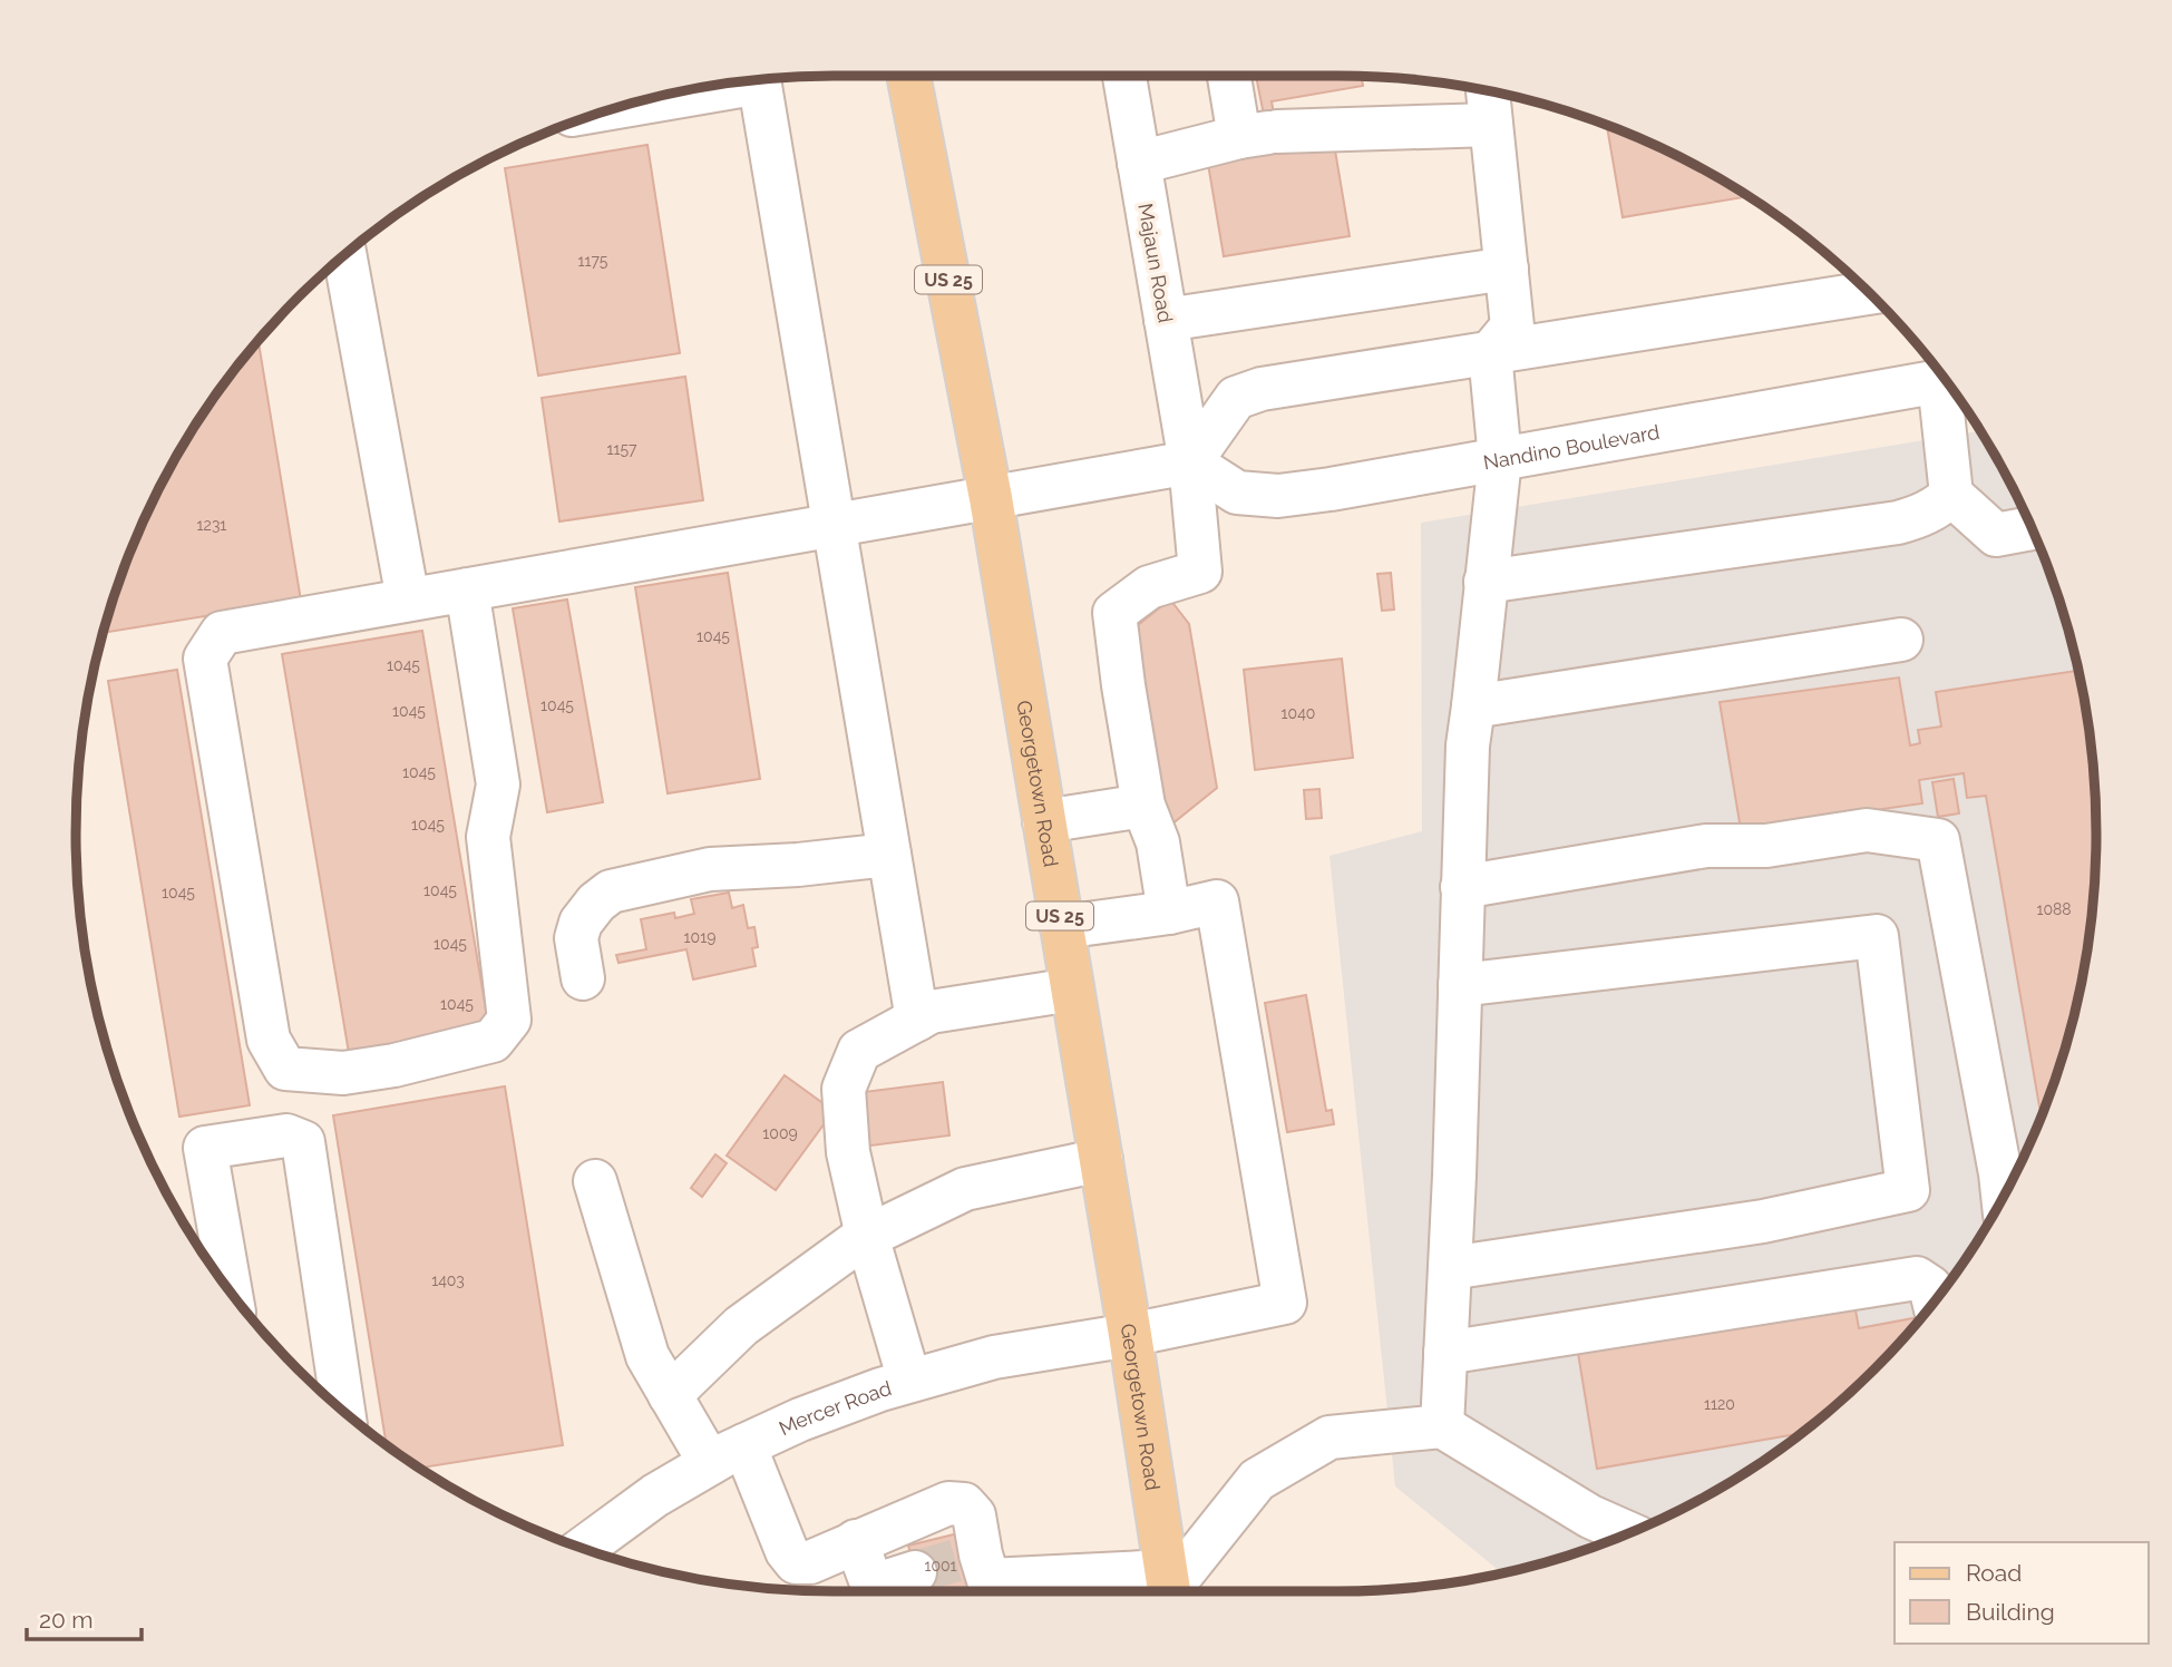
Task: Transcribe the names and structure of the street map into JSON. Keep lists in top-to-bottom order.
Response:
{
  "streets": {
    "main road": ["US 25", "Georgetown Road"],
    "street": ["Majaun Road", "Nandino Boulevard", "Mercer Road"]
  },
  "crossings": [
    ["Majaun Road", "Nandino Boulevard"],
    ["Georgetown Road", "Mercer Road"]
  ],
  "house_numbers": [
    "1175",
    "1157",
    "1231",
    "1045",
    "1045",
    "1045",
    "1045",
    "1040",
    "1045",
    "1045",
    "1045",
    "1045",
    "1088",
    "1019",
    "1045",
    "1045",
    "1009",
    "1403",
    "1120",
    "1001"
  ],
  "legend": ["Road", "Building"],
  "scale_bar": "20 m"
}
